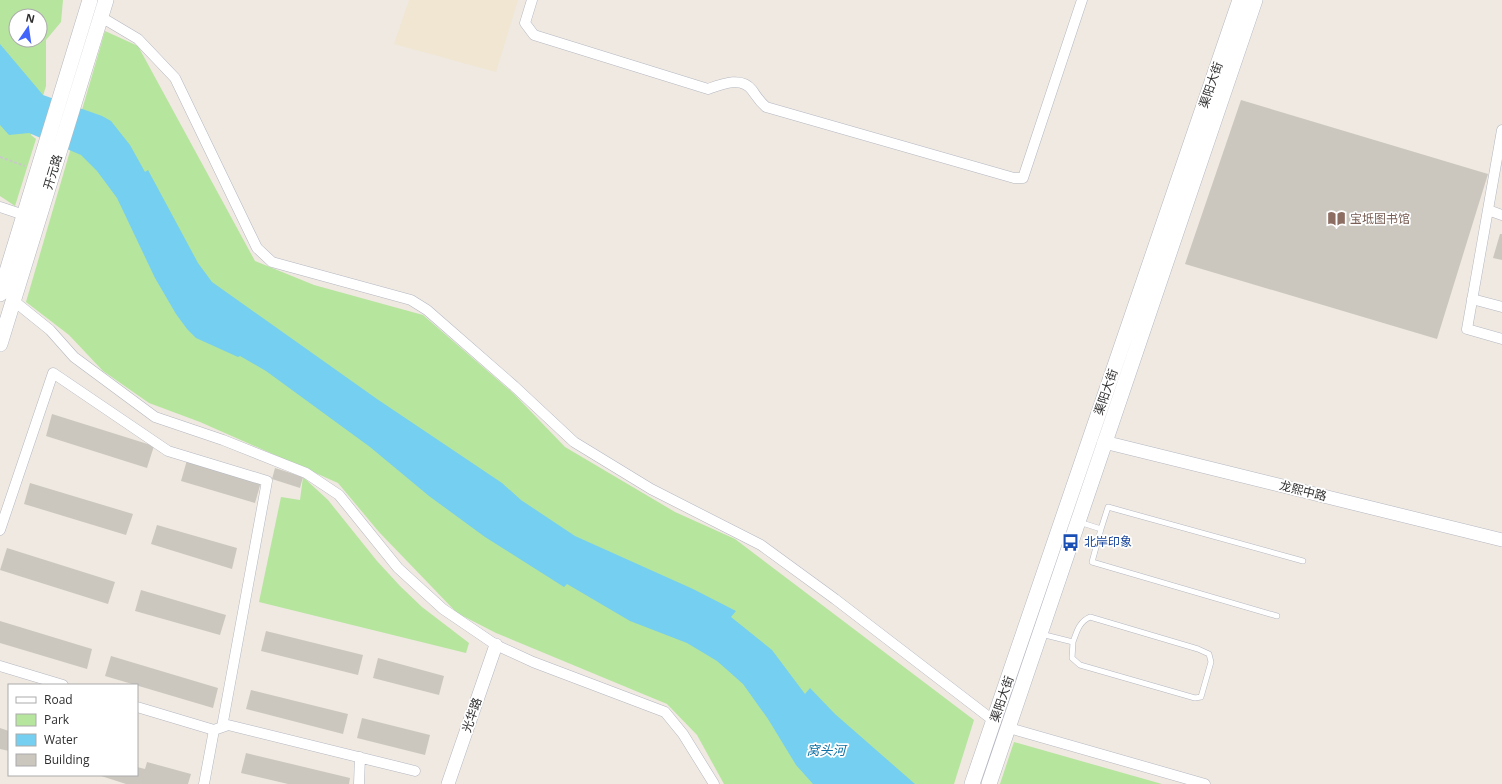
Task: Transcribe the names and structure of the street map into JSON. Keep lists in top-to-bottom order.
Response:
{
  "streets": {
    "main road": ["渠阳大街", "开元路"],
    "street": ["龙熙中路", "光华路"]
  },
  "crossings": [
    ["渠阳大街", "龙熙中路"]
  ],
  "water": ["窝头河"],
  "places": {
    "library": ["宝坻图书馆"],
    "bus stop": ["北岸印象"]
  },
  "legend": [
    "Road",
    "Park",
    "Water",
    "Building"
  ],
  "north": "top"
}
